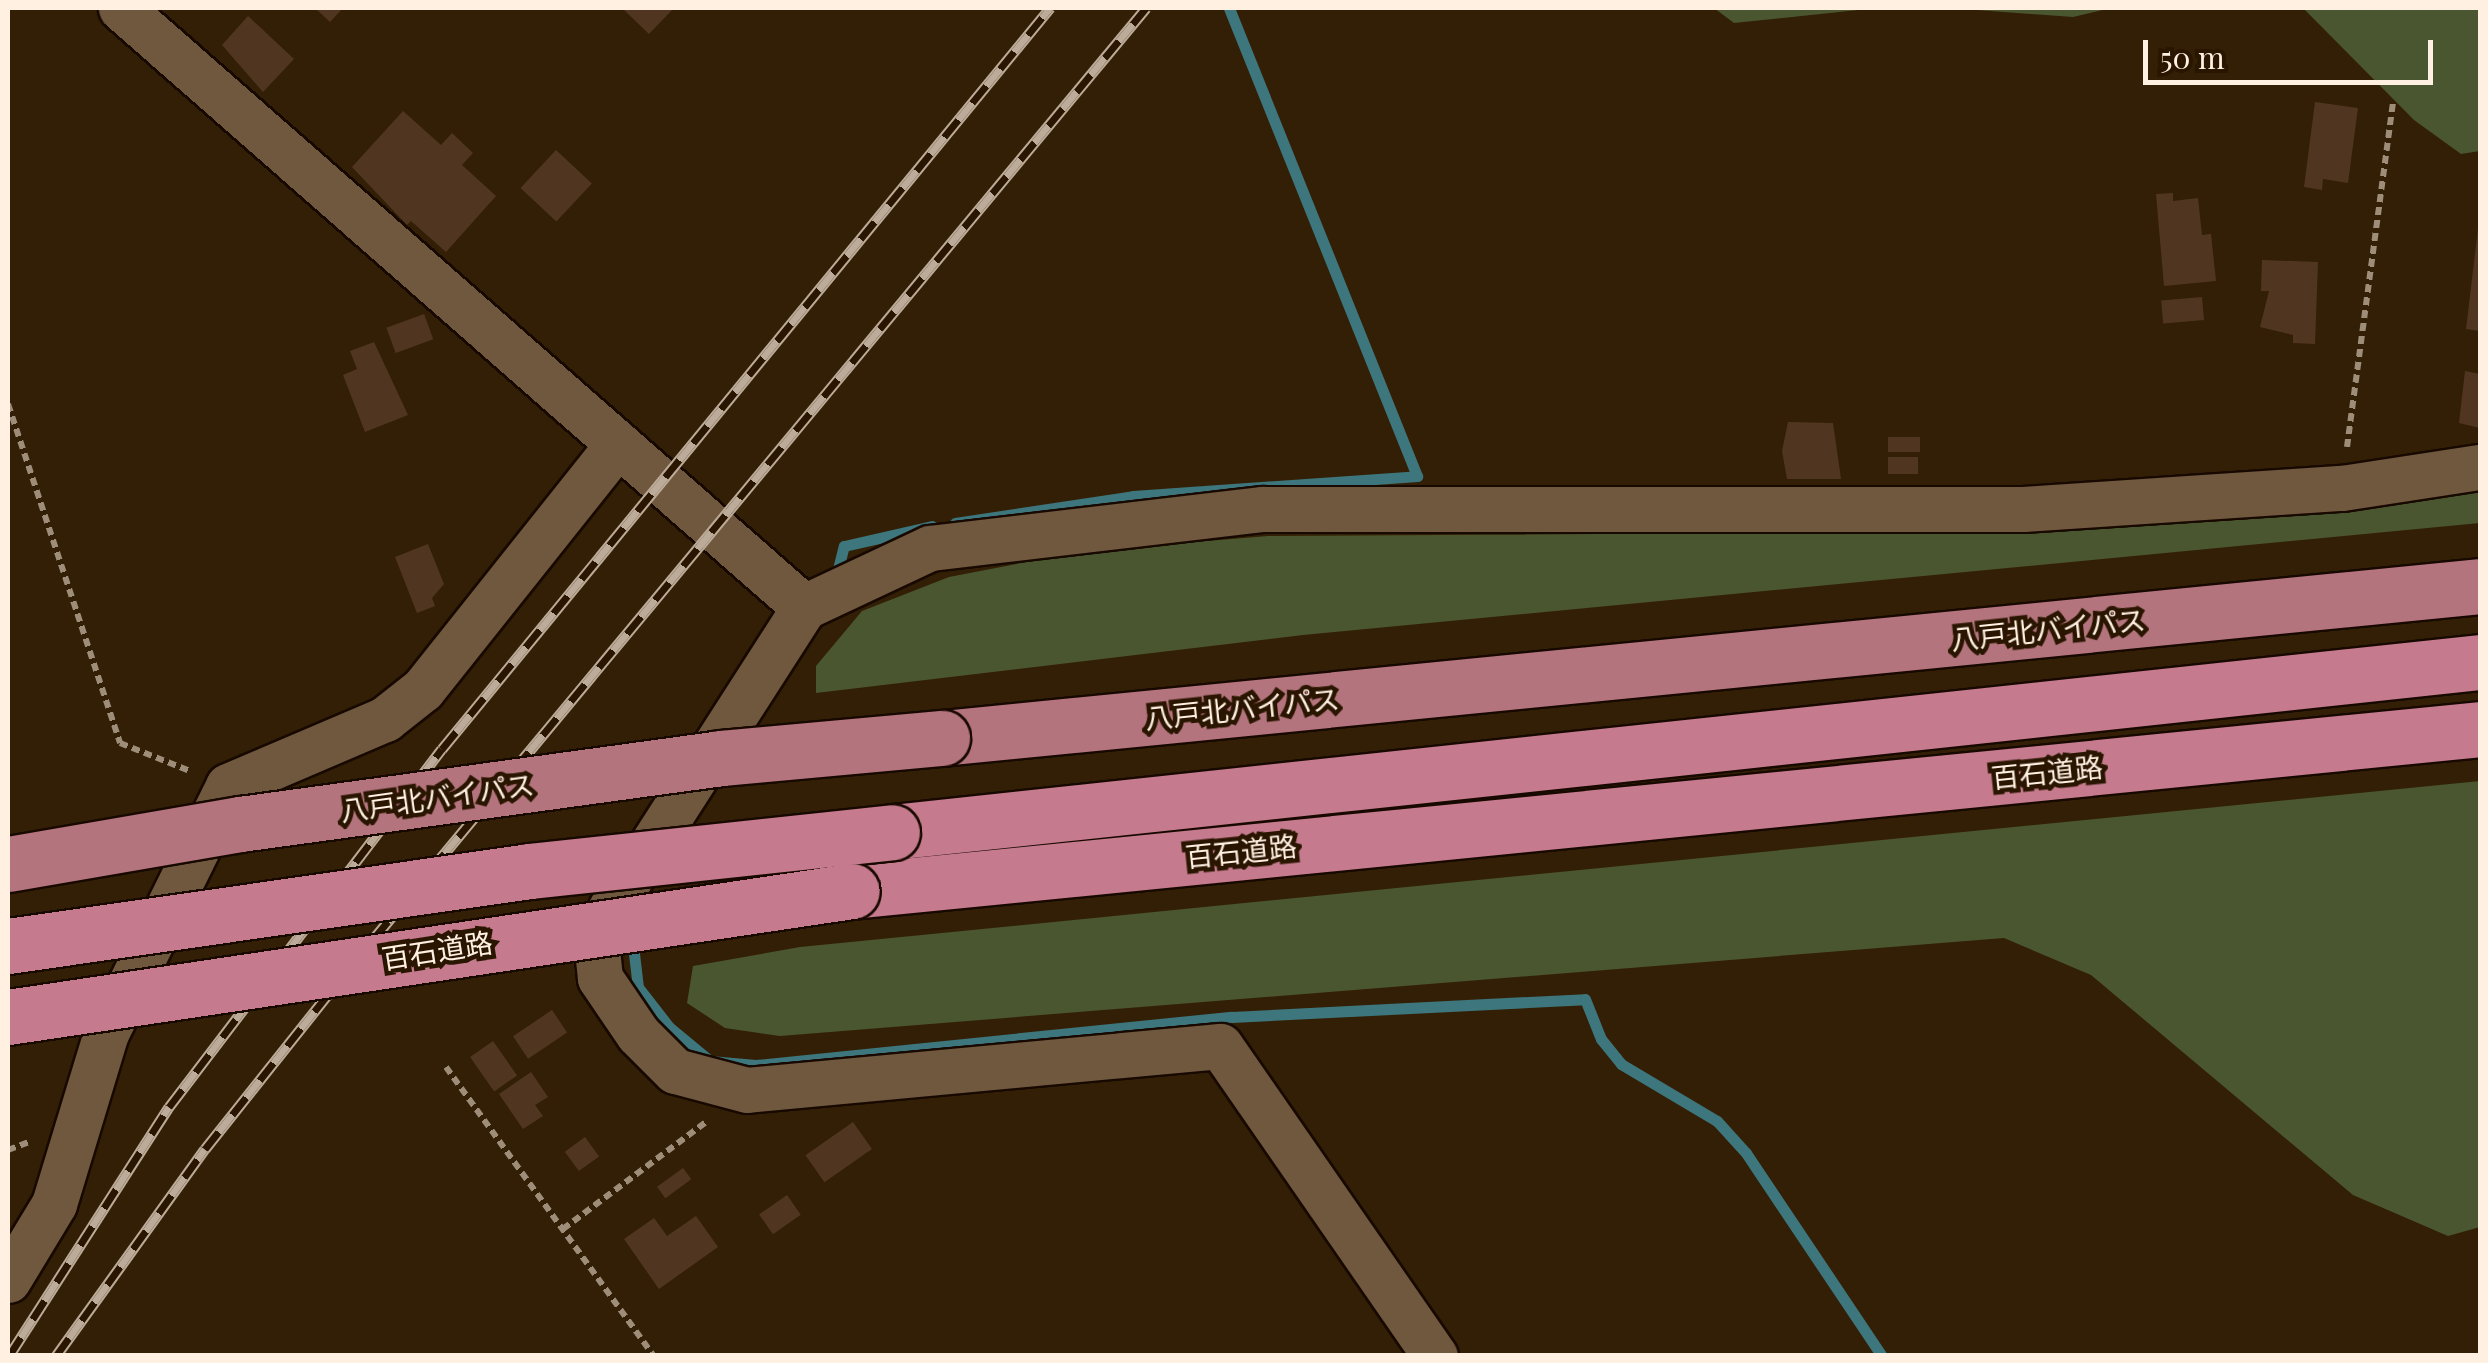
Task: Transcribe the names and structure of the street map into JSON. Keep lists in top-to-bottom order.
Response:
{
  "streets": {
    "highway": ["八戸北バイパス", "百石道路"]
  },
  "scale_bar": "50 m"
}
